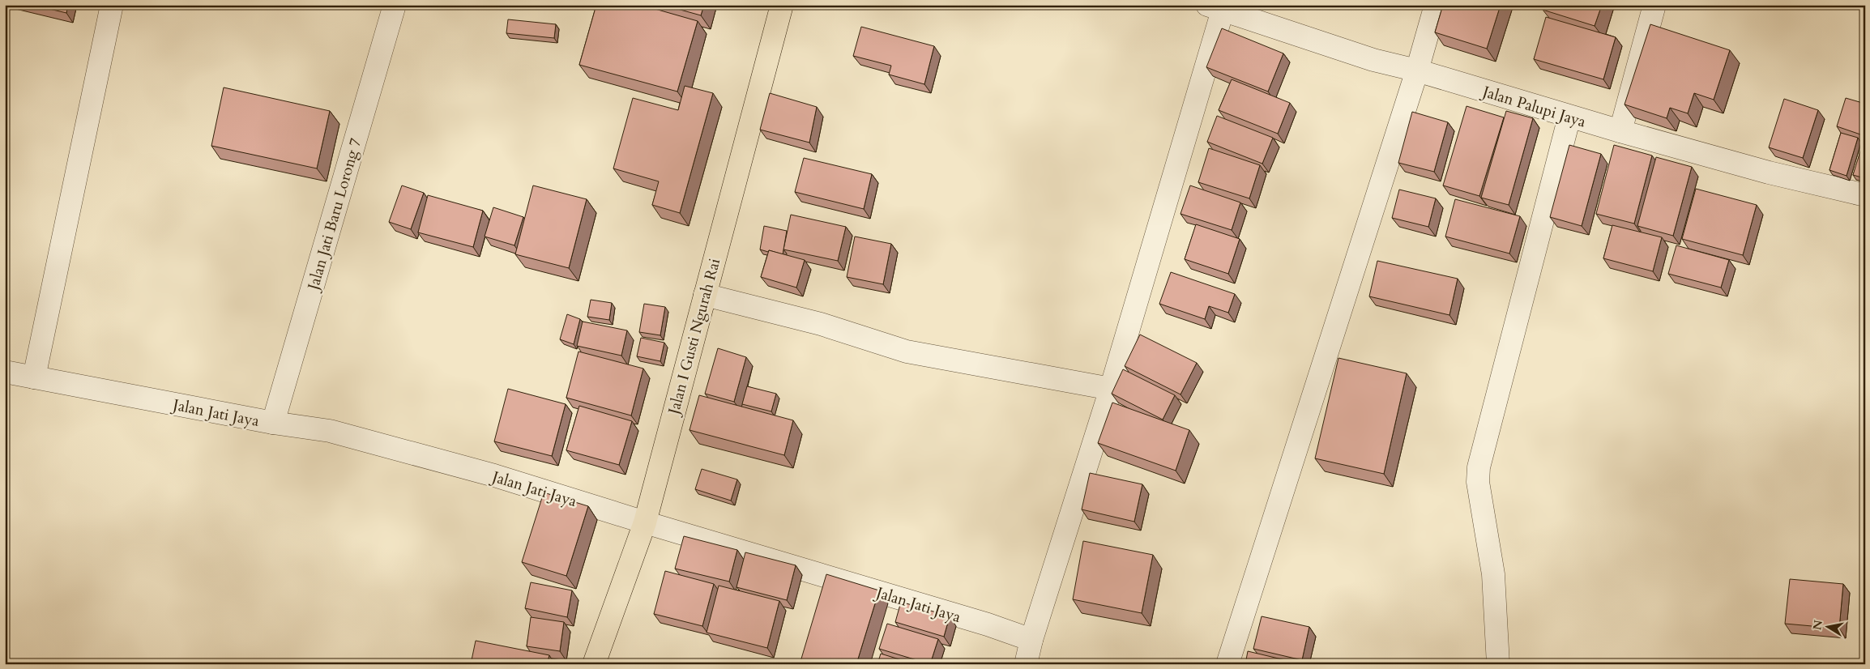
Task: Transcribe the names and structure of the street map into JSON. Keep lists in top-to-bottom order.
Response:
{
  "streets": {
    "main road": ["Jalan I Gusti Ngurah Rai"],
    "street": ["Jalan Palupi Jaya", "Jalan Jati Baru Lorong 7", "Jalan Jati Jaya"]
  },
  "crossings": [
    ["Jalan Jati Baru Lorong 7", "Jalan Jati Jaya"],
    ["Jalan I Gusti Ngurah Rai", "Jalan Jati Jaya"]
  ],
  "north": "left"
}
